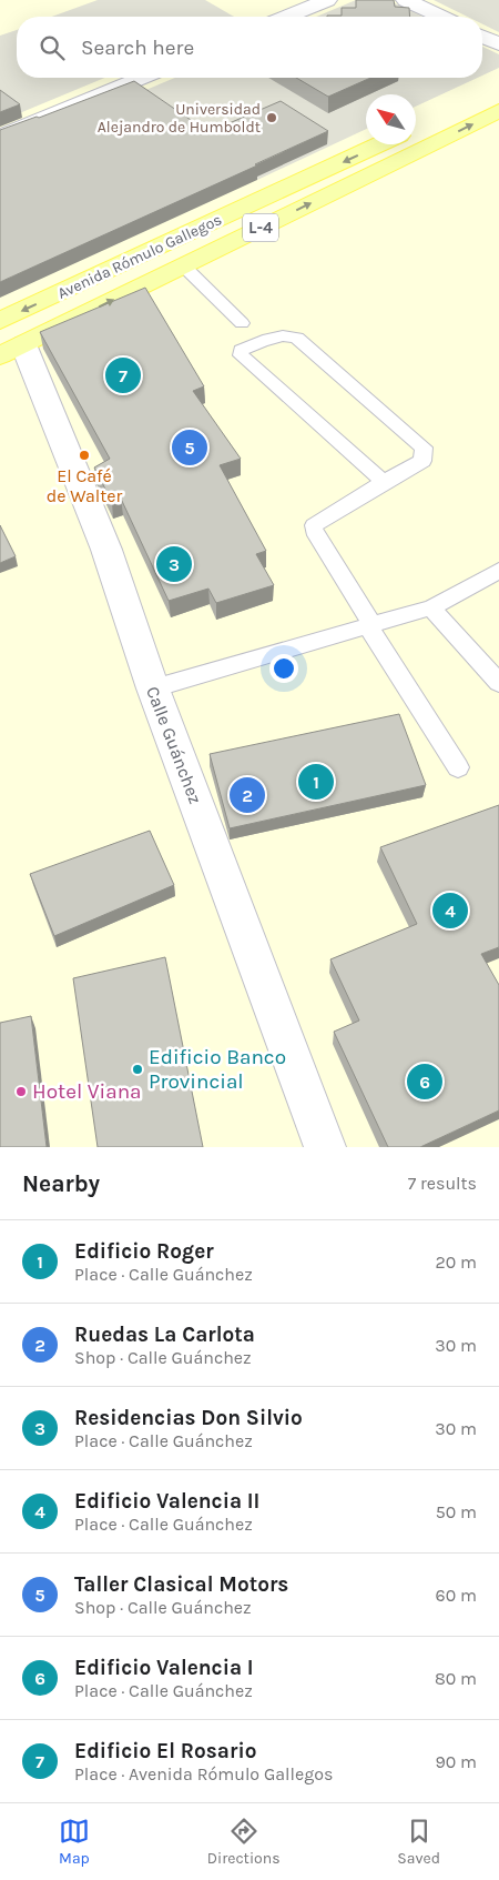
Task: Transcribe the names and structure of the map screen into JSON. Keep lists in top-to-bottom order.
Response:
{
  "streets": {
    "main road": ["L-4", "Avenida Rómulo Gallegos"],
    "street": ["Calle Guánchez"]
  },
  "crossings": [
    ["Avenida Rómulo Gallegos", "Calle Guánchez"]
  ],
  "places": [
    "Universidad Alejandro de Humboldt",
    "El Café de Walter",
    "Edificio Banco Provincial",
    "Hotel Viana"
  ],
  "north": "top left",
  "page": {
    "search": "Search here",
    "pins": [
      "7",
      "5",
      "3",
      "1",
      "2",
      "4",
      "6"
    ],
    "heading": ["Nearby", "7 results"],
    "list": [
      {
        "mark": "1",
        "name": "Edificio Roger",
        "note": "Place · Calle Guánchez",
        "value": "20 m"
      },
      {
        "mark": "2",
        "name": "Ruedas La Carlota",
        "note": "Shop · Calle Guánchez",
        "value": "30 m"
      },
      {
        "mark": "3",
        "name": "Residencias Don Silvio",
        "note": "Place · Calle Guánchez",
        "value": "30 m"
      },
      {
        "mark": "4",
        "name": "Edificio Valencia II",
        "note": "Place · Calle Guánchez",
        "value": "50 m"
      },
      {
        "mark": "5",
        "name": "Taller Clasical Motors",
        "note": "Shop · Calle Guánchez",
        "value": "60 m"
      },
      {
        "mark": "6",
        "name": "Edificio Valencia I",
        "note": "Place · Calle Guánchez",
        "value": "80 m"
      },
      {
        "mark": "7",
        "name": "Edificio El Rosario",
        "note": "Place · Avenida Rómulo Gallegos",
        "value": "90 m"
      }
    ],
    "nav": ["Map", "Directions", "Saved"]
  }
}
